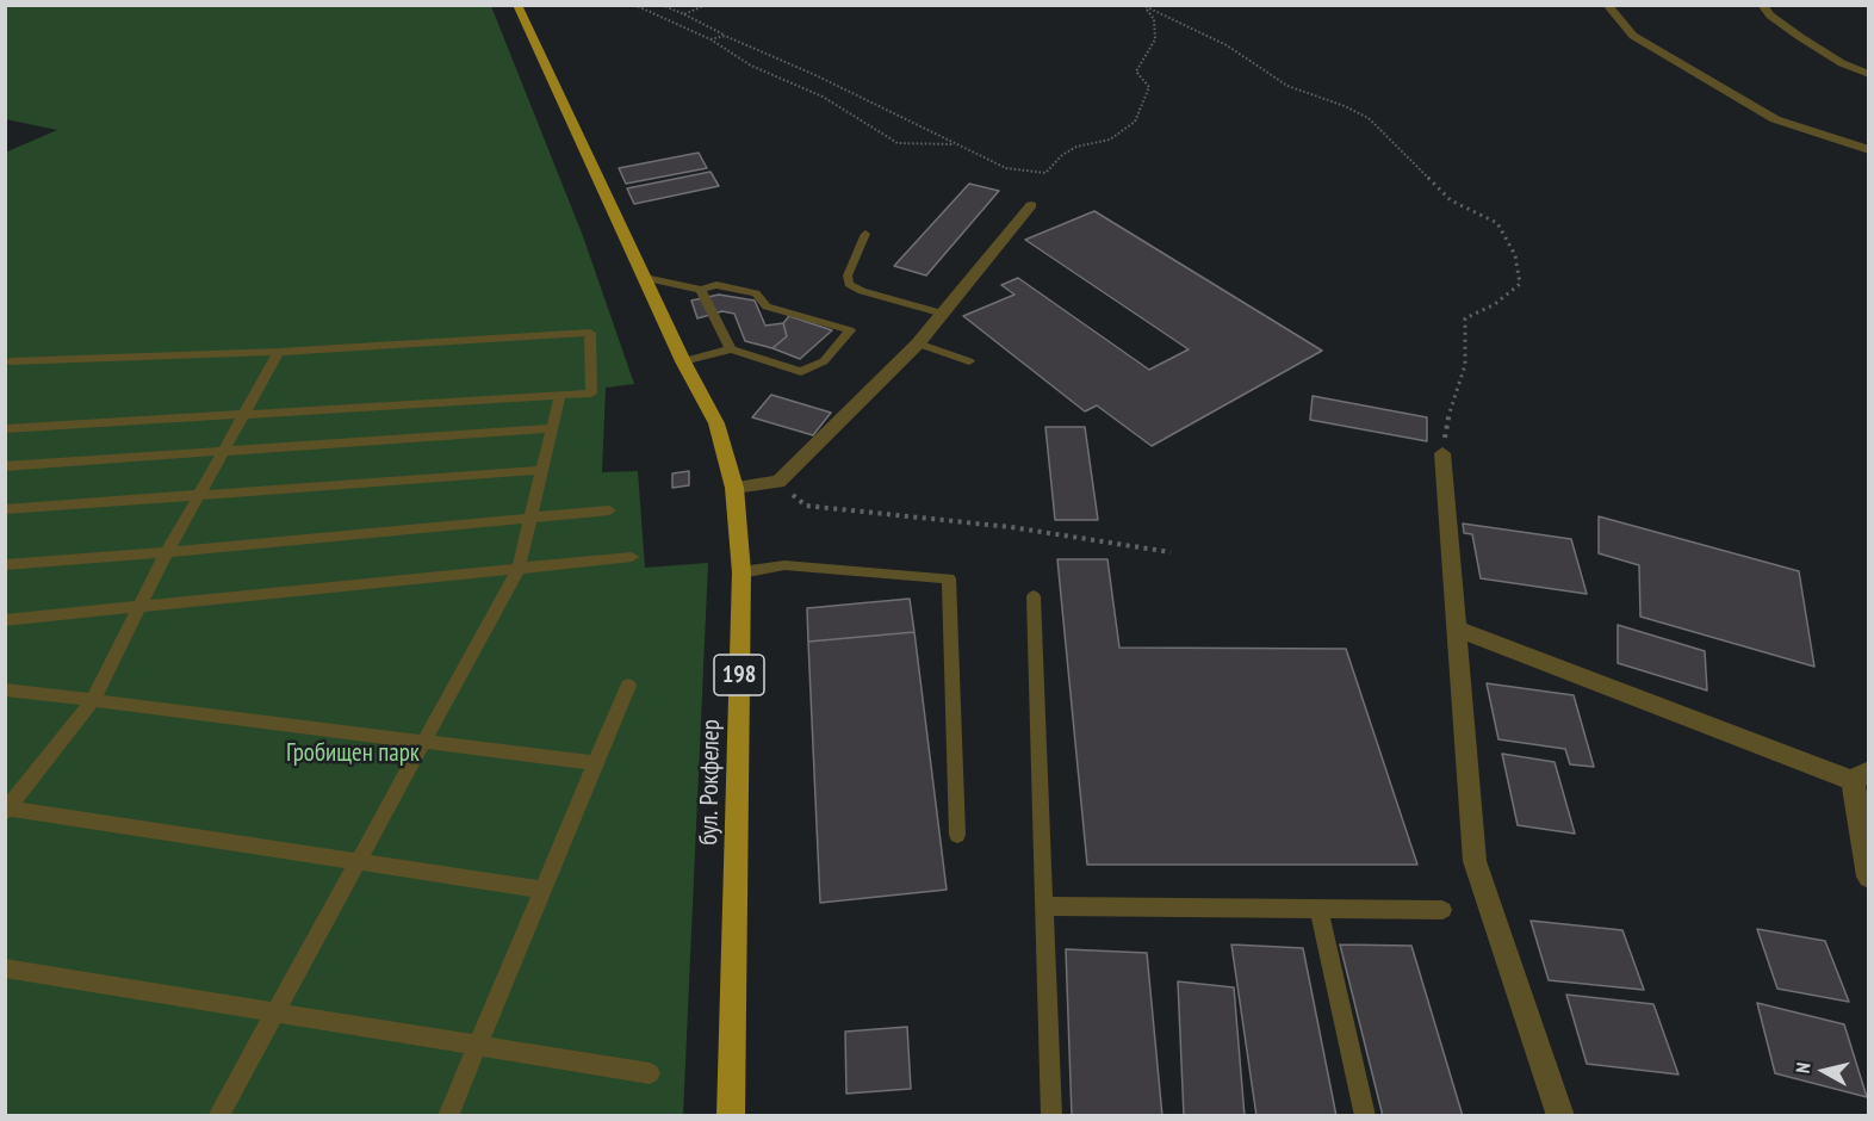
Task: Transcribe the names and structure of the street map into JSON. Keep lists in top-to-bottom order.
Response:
{
  "streets": {
    "main road": ["198", "бул. Рокфелер"]
  },
  "parks": ["Гробищен парк"],
  "north": "left"
}
